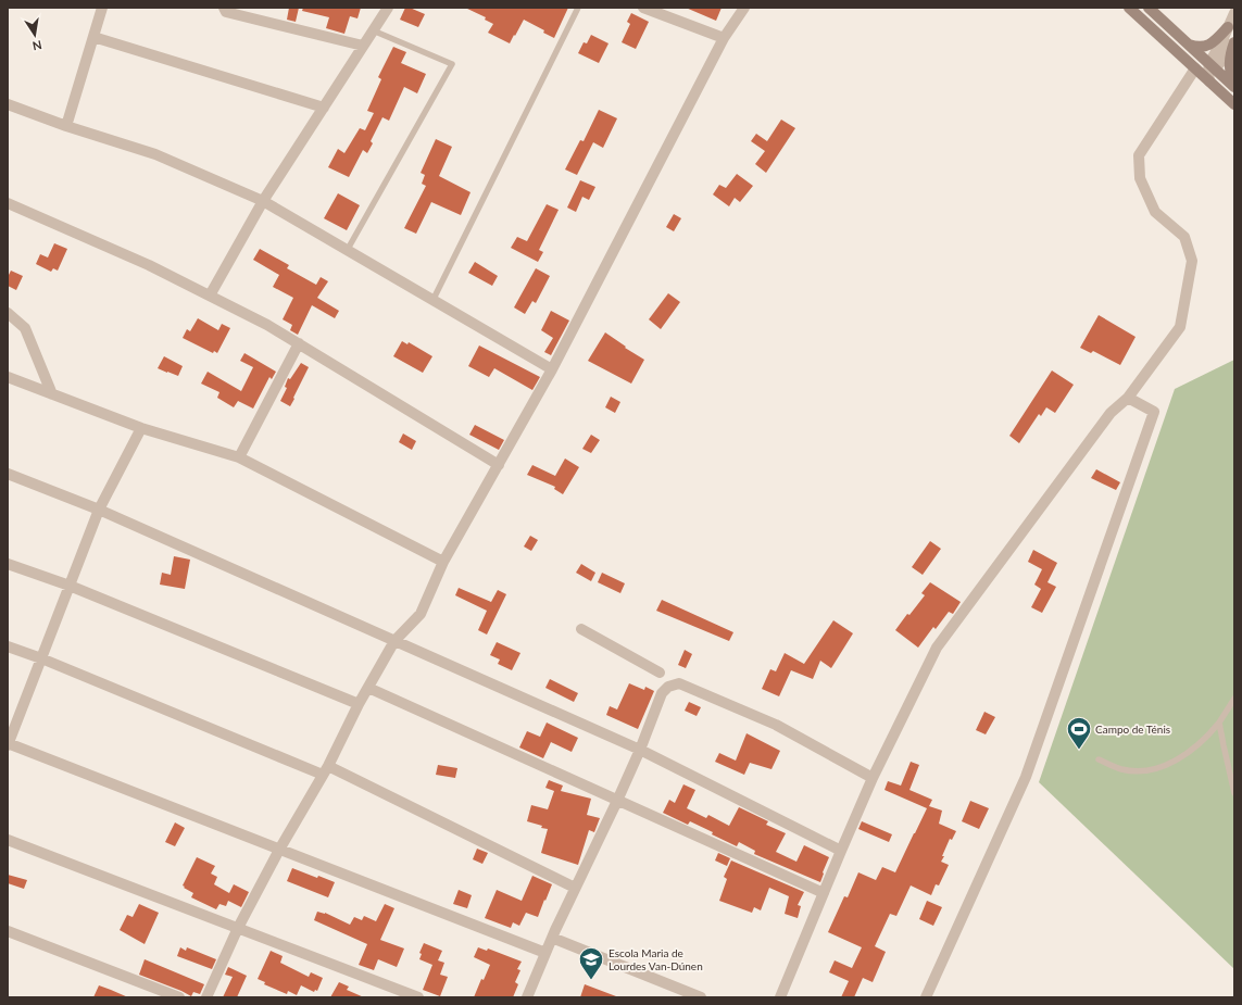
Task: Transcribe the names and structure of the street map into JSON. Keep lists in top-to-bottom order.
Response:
{
  "places": {
    "sports": ["Campo de Ténis"],
    "school or university": ["Escola Maria de Lourdes Van-Dúnen"]
  },
  "north": "bottom"
}
